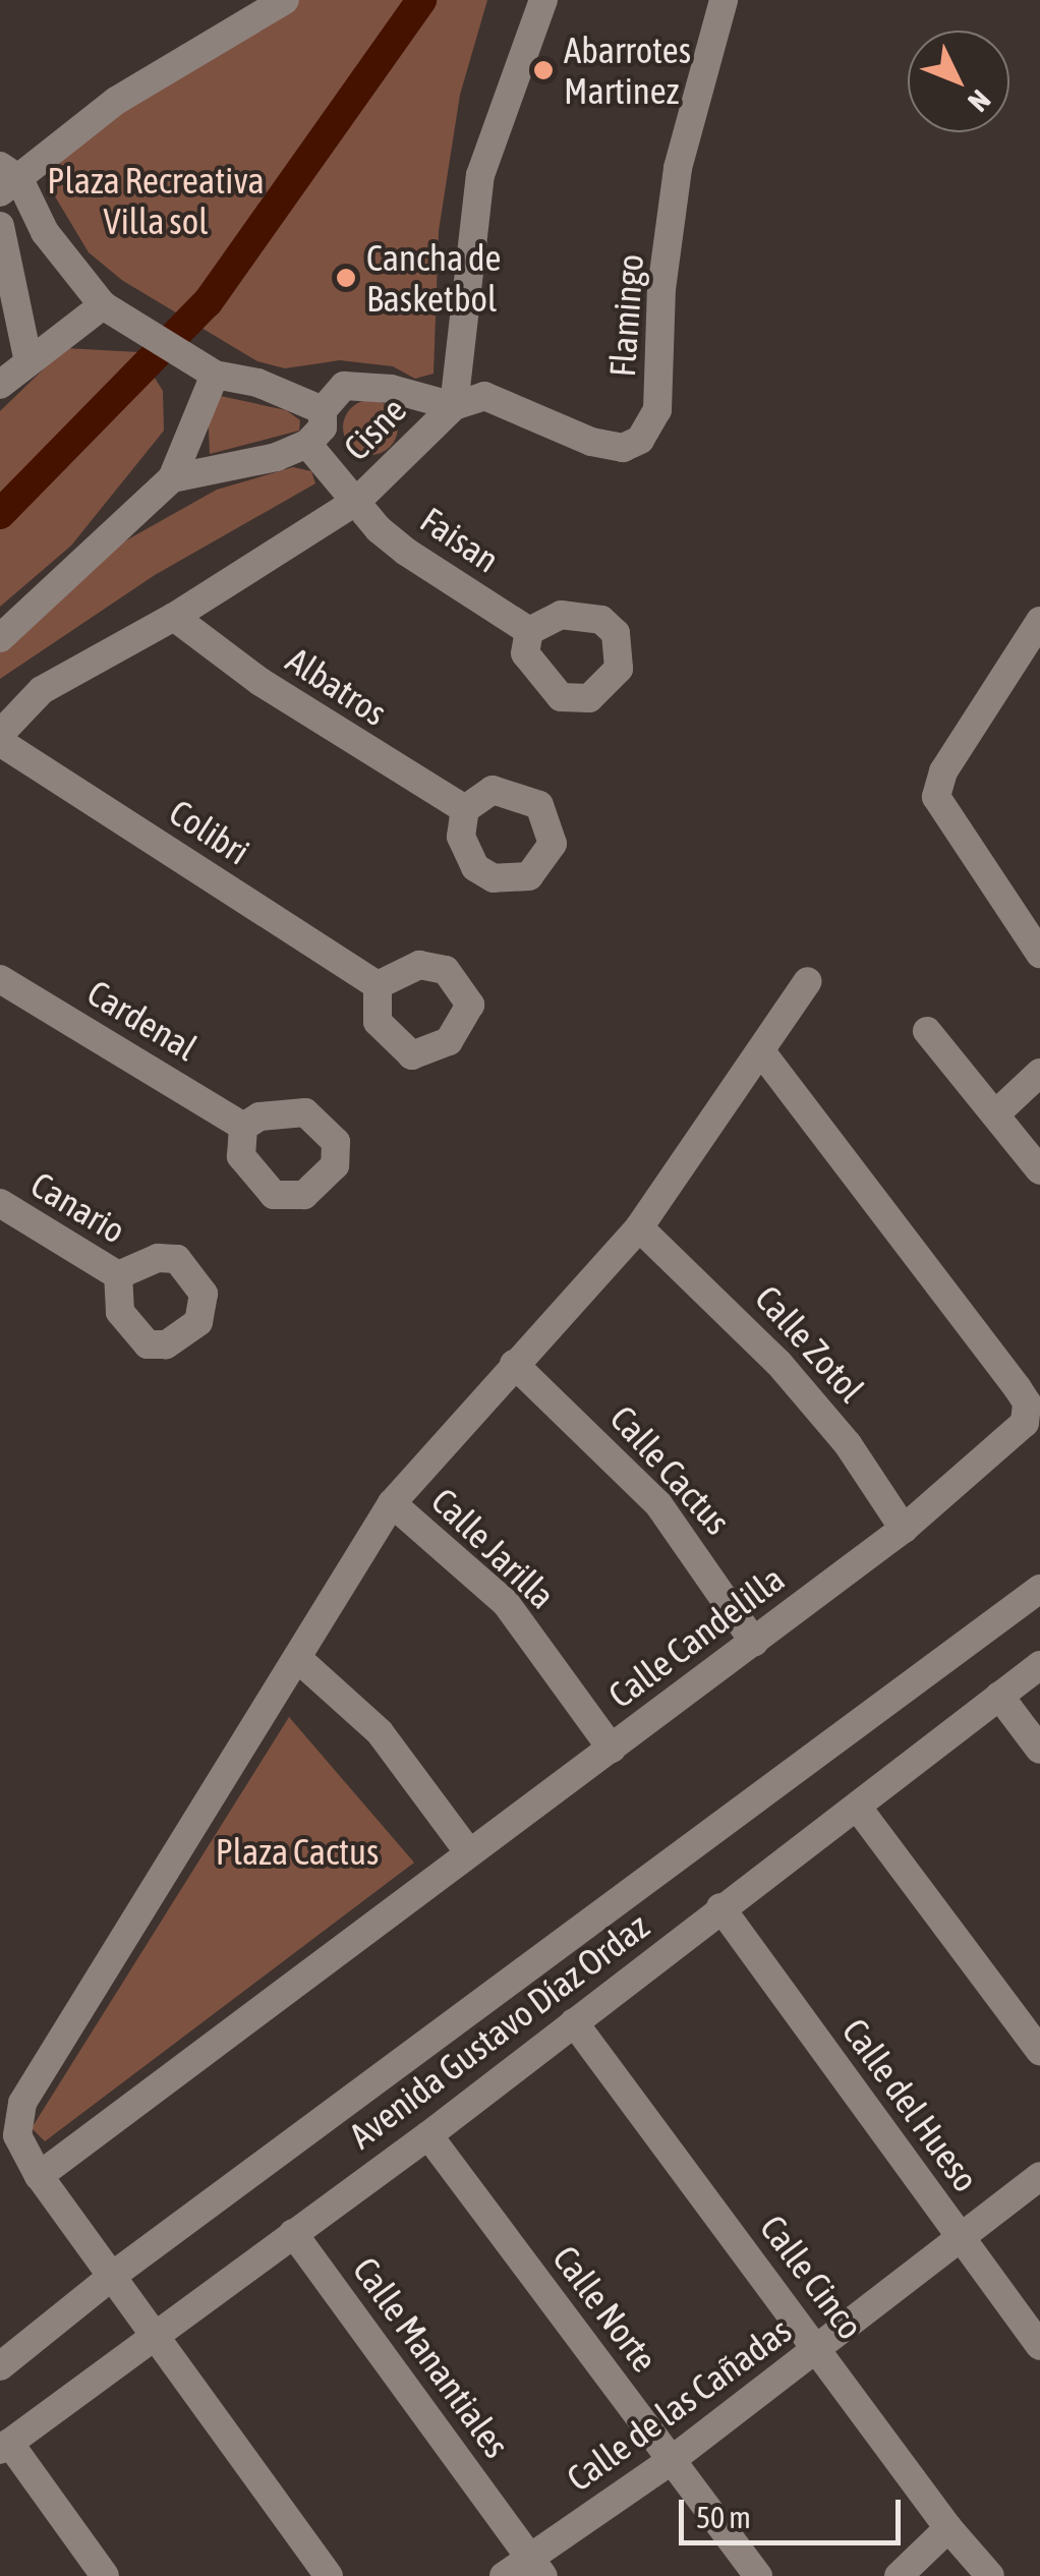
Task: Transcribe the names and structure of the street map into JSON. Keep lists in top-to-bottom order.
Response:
{
  "streets": {
    "street": [
      "Flamingo",
      "Cisne",
      "Faisan",
      "Albatros",
      "Colibri",
      "Cardenal",
      "Canario",
      "Calle Zotol",
      "Calle Cactus",
      "Calle Jarilla",
      "Calle Candelilla",
      "Avenida Gustavo Díaz Ordaz",
      "Calle del Hueso",
      "Calle Cinco",
      "Calle Norte",
      "Calle Manantiales",
      "Calle de las Cañadas"
    ]
  },
  "crossings": [
    ["Flamingo", "Cisne"],
    ["Cisne", "Faisan"],
    ["Cisne", "Albatros"],
    ["Calle Zotol", "Calle Candelilla"],
    ["Calle Cactus", "Calle Candelilla"],
    ["Calle Jarilla", "Calle Candelilla"],
    ["Avenida Gustavo Díaz Ordaz", "Calle del Hueso"],
    ["Avenida Gustavo Díaz Ordaz", "Calle Cinco"],
    ["Avenida Gustavo Díaz Ordaz", "Calle Norte"],
    ["Avenida Gustavo Díaz Ordaz", "Calle Manantiales"],
    ["Calle del Hueso", "Calle de las Cañadas"],
    ["Calle Cinco", "Calle de las Cañadas"],
    ["Calle Norte", "Calle de las Cañadas"],
    ["Calle Manantiales", "Calle de las Cañadas"]
  ],
  "parks": ["Plaza Recreativa Villa sol", "Plaza Cactus"],
  "places": ["Abarrotes Martinez", "Cancha de Basketbol"],
  "scale_bar": "50 m",
  "north": "bottom right"
}
